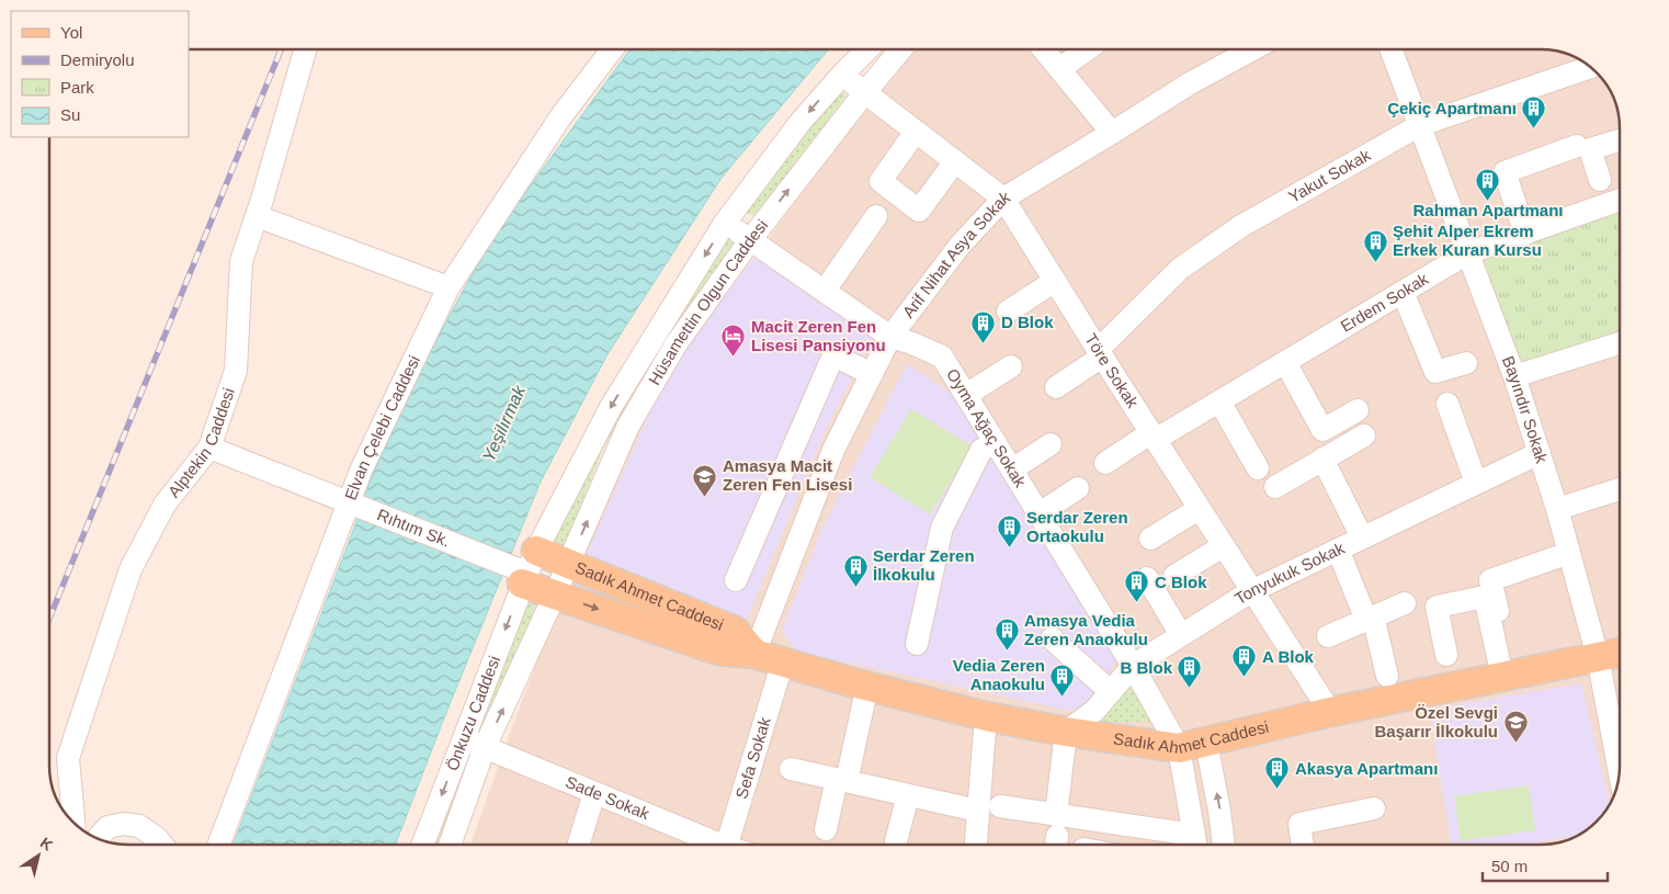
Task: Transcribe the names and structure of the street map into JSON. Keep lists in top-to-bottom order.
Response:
{
  "streets": {
    "main road": ["Sadık Ahmet Caddesi"],
    "street": [
      "Yakut Sokak",
      "Arif Nihat Asya Sokak",
      "Hüsamettin Olgun Caddesi",
      "Erdem Sokak",
      "Töre Sokak",
      "Bayındır Sokak",
      "Oyma Ağaç Sokak",
      "Elvan Çelebi Caddesi",
      "Alptekin Caddesi",
      "Rıhtım Sk.",
      "Tonyukuk Sokak",
      "Önkuzu Caddesi",
      "Sefa Sokak",
      "Sade Sokak"
    ]
  },
  "crossings": [
    ["Yakut Sokak", "Töre Sokak"],
    ["Yakut Sokak", "Bayındır Sokak"],
    ["Arif Nihat Asya Sokak", "Töre Sokak"],
    ["Arif Nihat Asya Sokak", "Oyma Ağaç Sokak"],
    ["Arif Nihat Asya Sokak", "Sadık Ahmet Caddesi"],
    ["Hüsamettin Olgun Caddesi", "Töre Sokak"],
    ["Hüsamettin Olgun Caddesi", "Oyma Ağaç Sokak"],
    ["Hüsamettin Olgun Caddesi", "Rıhtım Sk."],
    ["Hüsamettin Olgun Caddesi", "Sadık Ahmet Caddesi"],
    ["Hüsamettin Olgun Caddesi", "Önkuzu Caddesi"],
    ["Erdem Sokak", "Töre Sokak"],
    ["Erdem Sokak", "Bayındır Sokak"],
    ["Töre Sokak", "Tonyukuk Sokak"],
    ["Töre Sokak", "Sadık Ahmet Caddesi"],
    ["Bayındır Sokak", "Tonyukuk Sokak"],
    ["Bayındır Sokak", "Sadık Ahmet Caddesi"],
    ["Oyma Ağaç Sokak", "Tonyukuk Sokak"],
    ["Oyma Ağaç Sokak", "Sadık Ahmet Caddesi"],
    ["Elvan Çelebi Caddesi", "Rıhtım Sk."],
    ["Alptekin Caddesi", "Rıhtım Sk."],
    ["Rıhtım Sk.", "Sadık Ahmet Caddesi"],
    ["Rıhtım Sk.", "Önkuzu Caddesi"],
    ["Tonyukuk Sokak", "Sadık Ahmet Caddesi"],
    ["Sadık Ahmet Caddesi", "Önkuzu Caddesi"],
    ["Sadık Ahmet Caddesi", "Sefa Sokak"],
    ["Önkuzu Caddesi", "Sade Sokak"]
  ],
  "water": ["Yeşilırmak"],
  "places": {
    "building": [
      "Çekiç Apartmanı",
      "Rahman Apartmanı",
      "Şehit Alper Ekrem Erkek Kuran Kursu",
      "D Blok",
      "Serdar Zeren Ortaokulu",
      "Serdar Zeren İlkokulu",
      "C Blok",
      "Amasya Vedia Zeren Anaokulu",
      "A Blok",
      "B Blok",
      "Vedia Zeren Anaokulu",
      "Akasya Apartmanı"
    ],
    "hotel": ["Macit Zeren Fen Lisesi Pansiyonu"],
    "school or university": ["Amasya Macit Zeren Fen Lisesi", "Özel Sevgi Başarır İlkokulu"]
  },
  "legend": [
    "Yol",
    "Demiryolu",
    "Park",
    "Su"
  ],
  "scale_bar": "50 m",
  "north": "top right"
}
